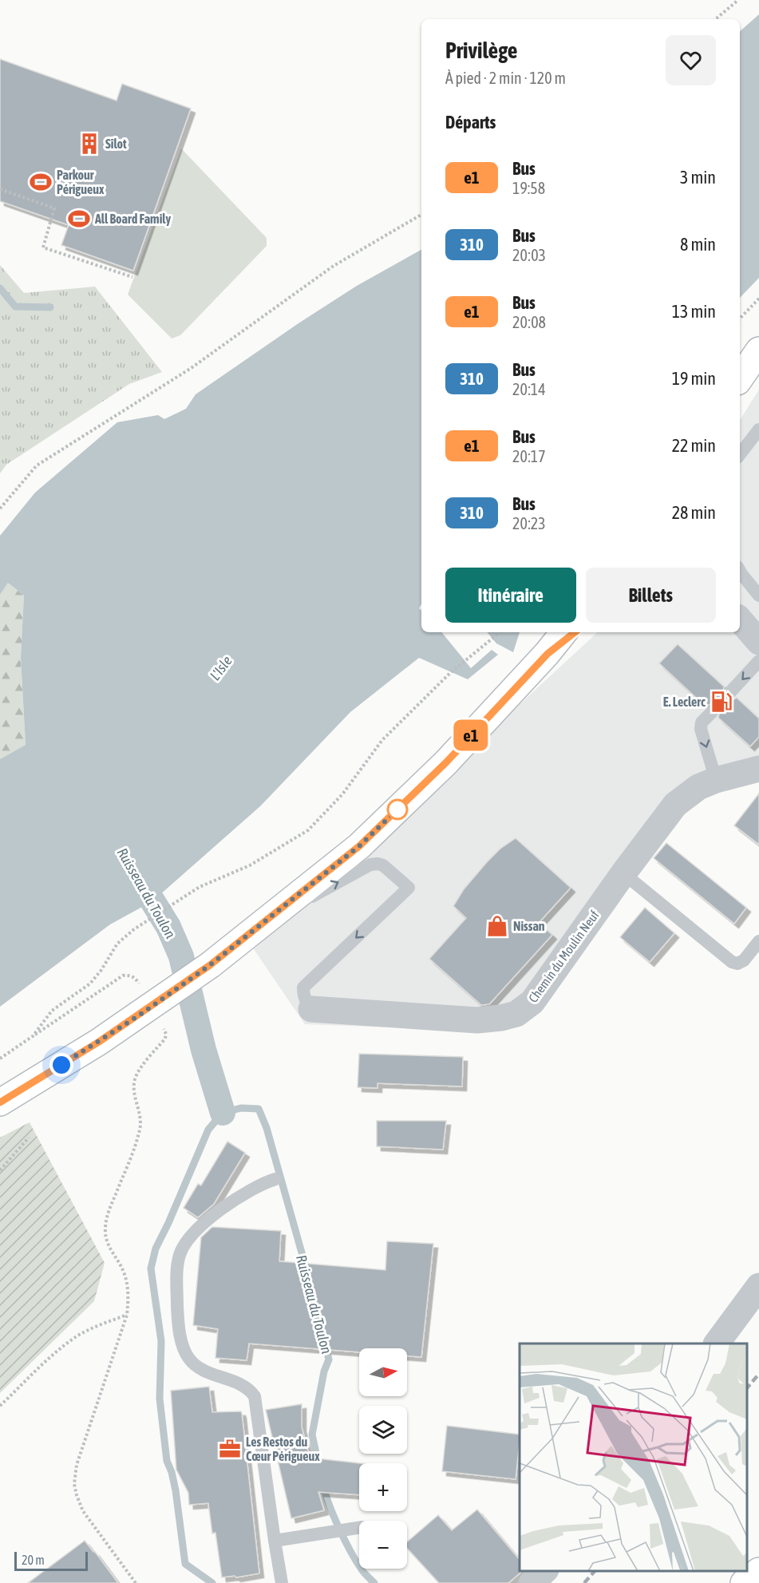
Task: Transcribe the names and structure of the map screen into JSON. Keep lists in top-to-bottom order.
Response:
{
  "streets": {
    "street": ["Chemin du Moulin Neuf"]
  },
  "water": ["L'Isle", "Ruisseau du Toulon"],
  "places": {
    "building": ["Sîlot"],
    "sports": ["Parkour Périgueux", "All Board Family"],
    "fuel station": ["E. Leclerc"],
    "shop": ["Nissan"],
    "office": ["Les Restos du Cœur Périgueux"]
  },
  "lines": ["bus line e1"],
  "scale_bar": "20 m",
  "north": "right",
  "page": {
    "on_map": "e1",
    "heading": [
      ["Privilège", "À pied · 2 min · 120 m"],
      "Départs"
    ],
    "list": [
      {
        "mark": "e1",
        "name": "Bus",
        "note": "19:58",
        "value": "3 min"
      },
      {
        "mark": "310",
        "name": "Bus",
        "note": "20:03",
        "value": "8 min"
      },
      {
        "mark": "e1",
        "name": "Bus",
        "note": "20:08",
        "value": "13 min"
      },
      {
        "mark": "310",
        "name": "Bus",
        "note": "20:14",
        "value": "19 min"
      },
      {
        "mark": "e1",
        "name": "Bus",
        "note": "20:17",
        "value": "22 min"
      },
      {
        "mark": "310",
        "name": "Bus",
        "note": "20:23",
        "value": "28 min"
      }
    ],
    "buttons": ["Itinéraire", "Billets"],
    "map_buttons": ["+", "−"],
    "scale": "20 m"
  }
}
